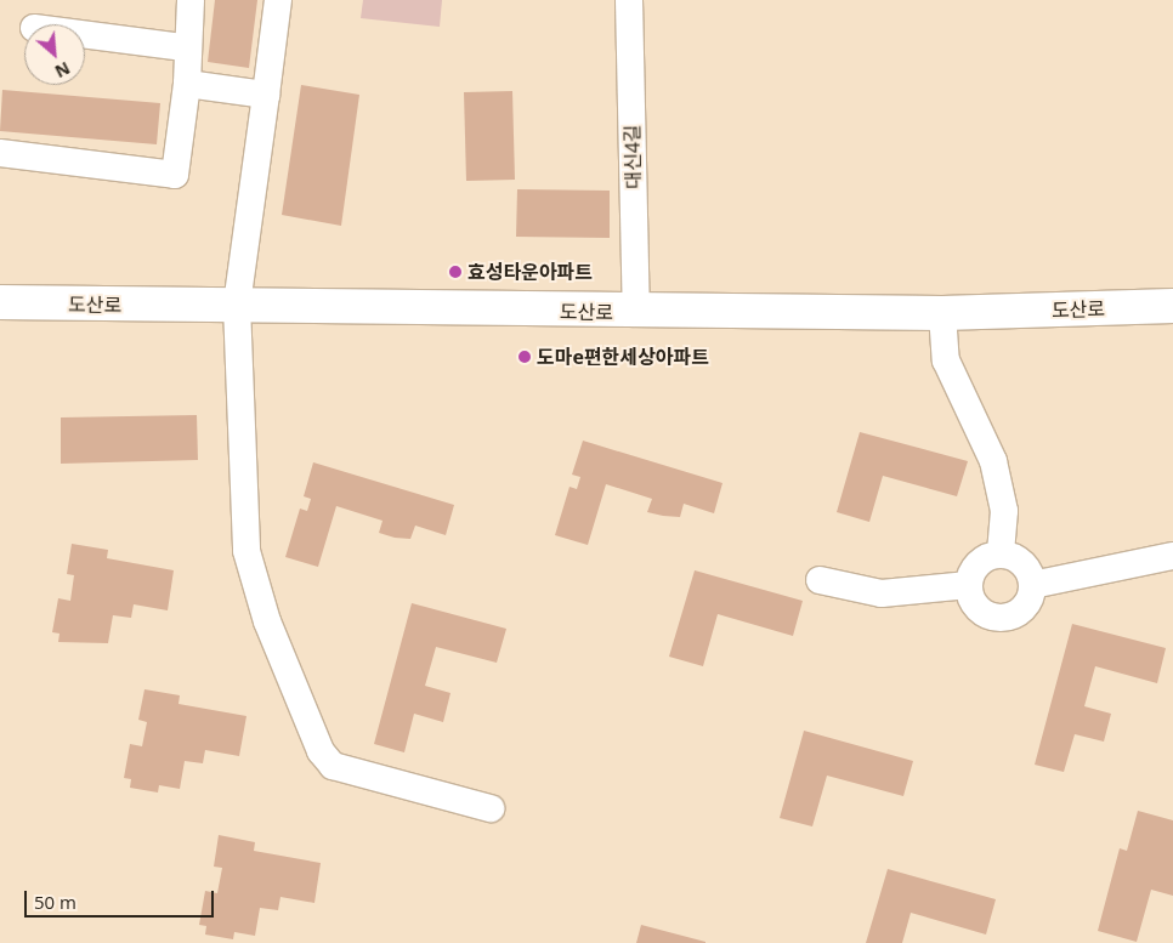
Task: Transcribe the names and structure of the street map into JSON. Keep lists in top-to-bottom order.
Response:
{
  "streets": {
    "main road": ["도산로"],
    "street": ["대신4길"]
  },
  "crossings": [
    ["대신4길", "도산로"]
  ],
  "places": ["효성타운아파트", "도마e편한세상아파트"],
  "scale_bar": "50 m",
  "north": "bottom right"
}
